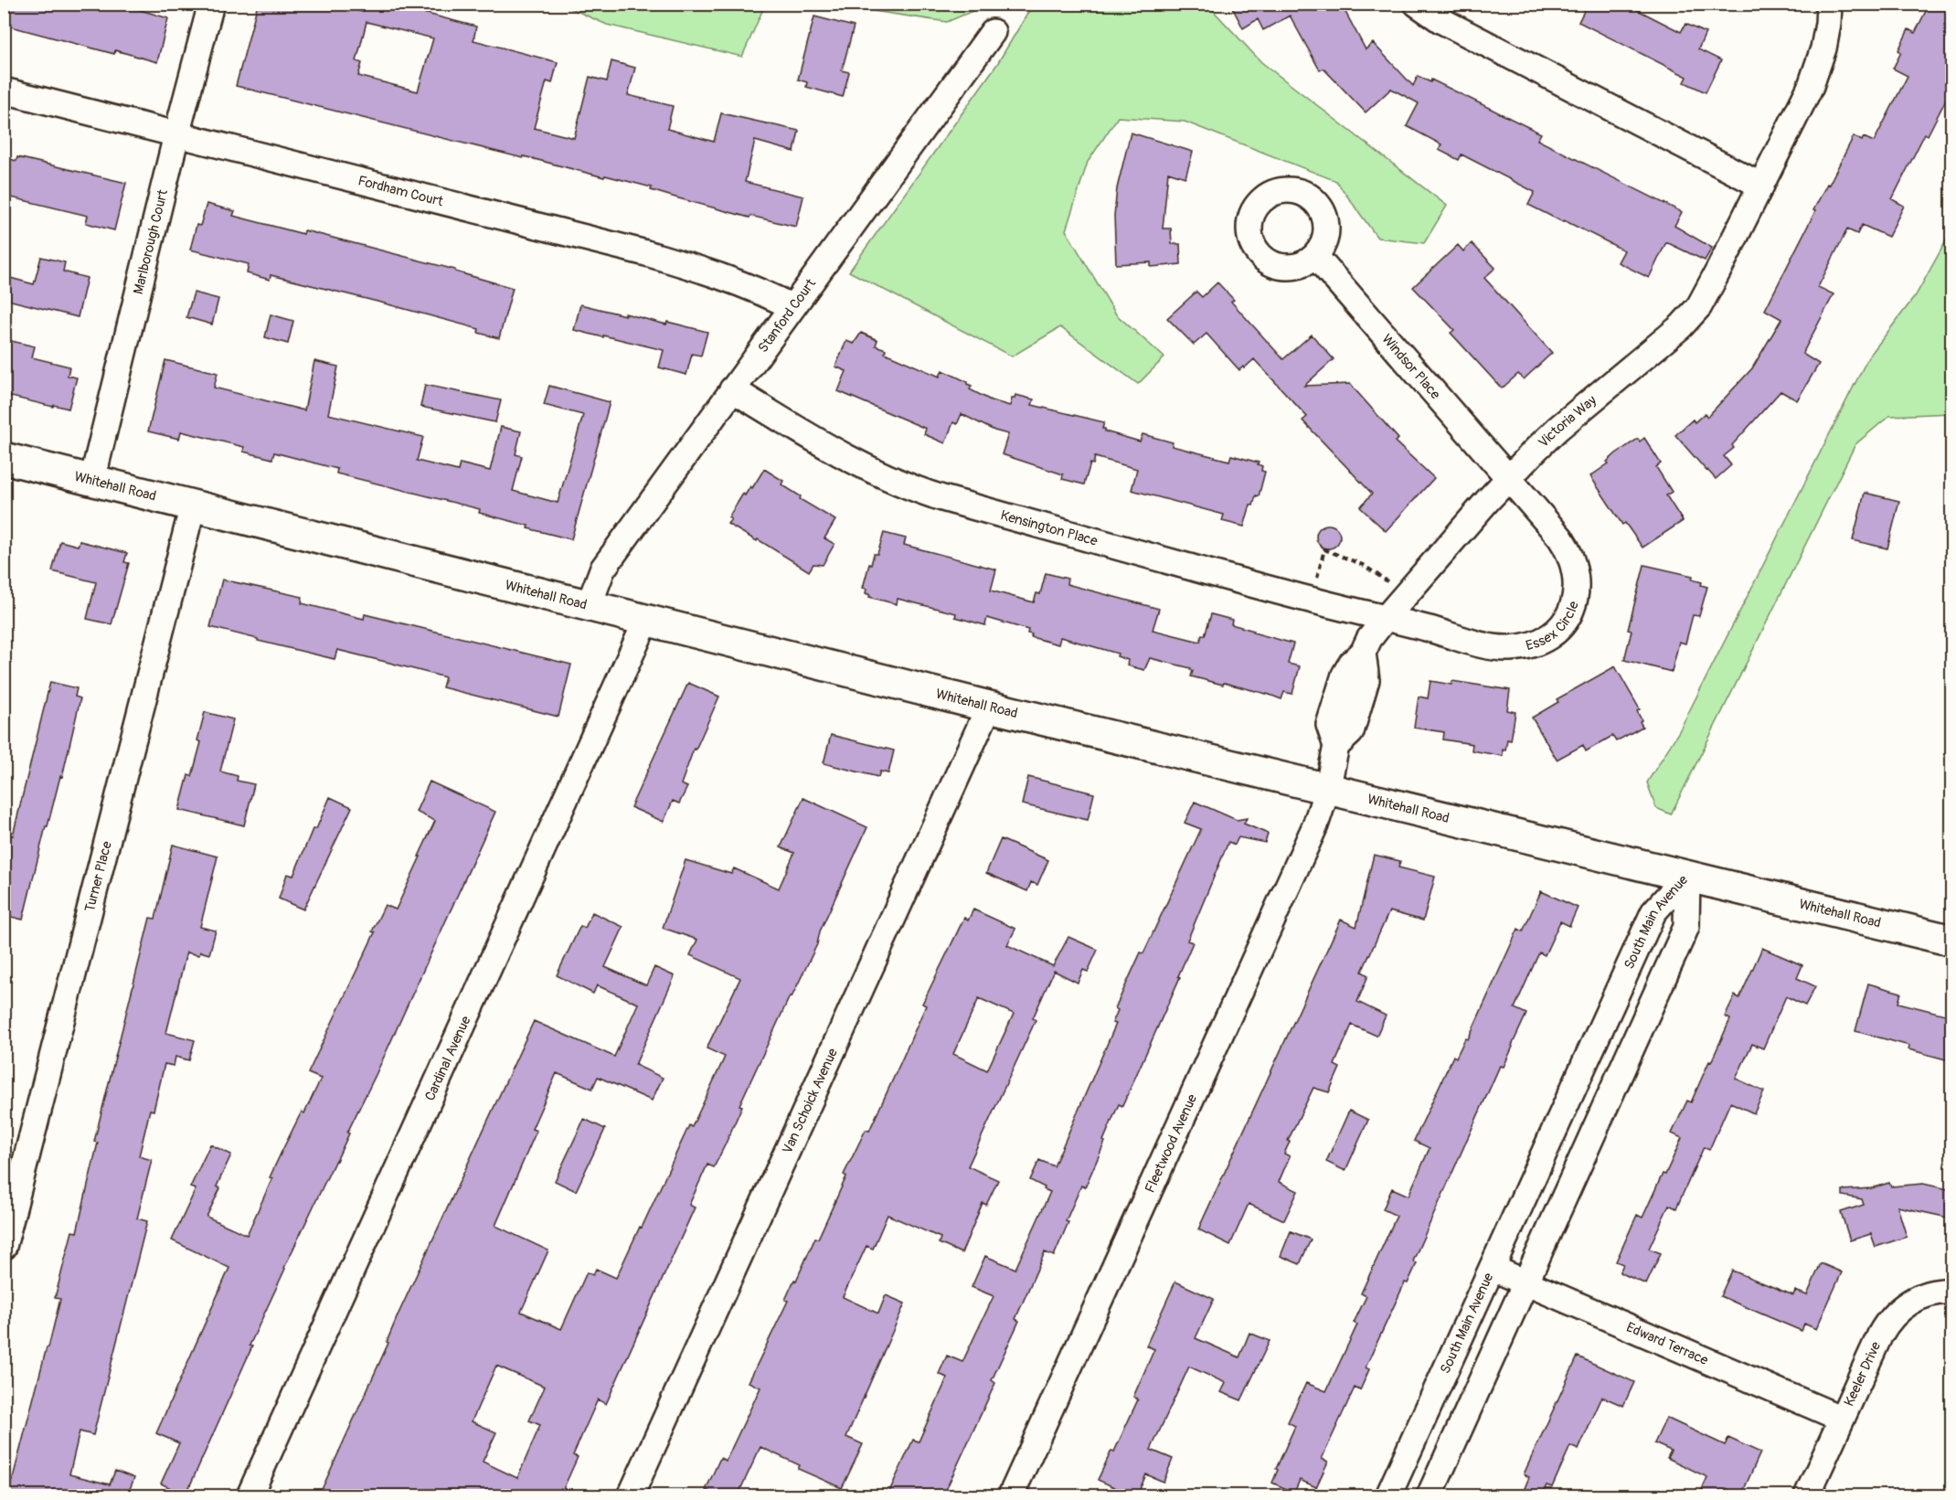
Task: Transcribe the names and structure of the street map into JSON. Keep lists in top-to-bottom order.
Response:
{
  "streets": {
    "street": [
      "Fordham Court",
      "Marlborough Court",
      "Stanford Court",
      "Windsor Place",
      "Victoria Way",
      "Whitehall Road",
      "Kensington Place",
      "Essex Circle",
      "Turner Place",
      "South Main Avenue",
      "Cardinal Avenue",
      "Van Schoick Avenue",
      "Fleetwood Avenue",
      "Edward Terrace",
      "Keeler Drive"
    ]
  },
  "crossings": [
    ["Fordham Court", "Marlborough Court"],
    ["Fordham Court", "Stanford Court"],
    ["Marlborough Court", "Whitehall Road"],
    ["Stanford Court", "Whitehall Road"],
    ["Stanford Court", "Kensington Place"],
    ["Windsor Place", "Victoria Way"],
    ["Windsor Place", "Essex Circle"],
    ["Victoria Way", "Whitehall Road"],
    ["Victoria Way", "Kensington Place"],
    ["Victoria Way", "Essex Circle"],
    ["Victoria Way", "Fleetwood Avenue"],
    ["Whitehall Road", "Turner Place"],
    ["Whitehall Road", "South Main Avenue"],
    ["Whitehall Road", "Cardinal Avenue"],
    ["Whitehall Road", "Van Schoick Avenue"],
    ["Whitehall Road", "Fleetwood Avenue"],
    ["Kensington Place", "Essex Circle"],
    ["South Main Avenue", "Edward Terrace"],
    ["Edward Terrace", "Keeler Drive"]
  ]
}
